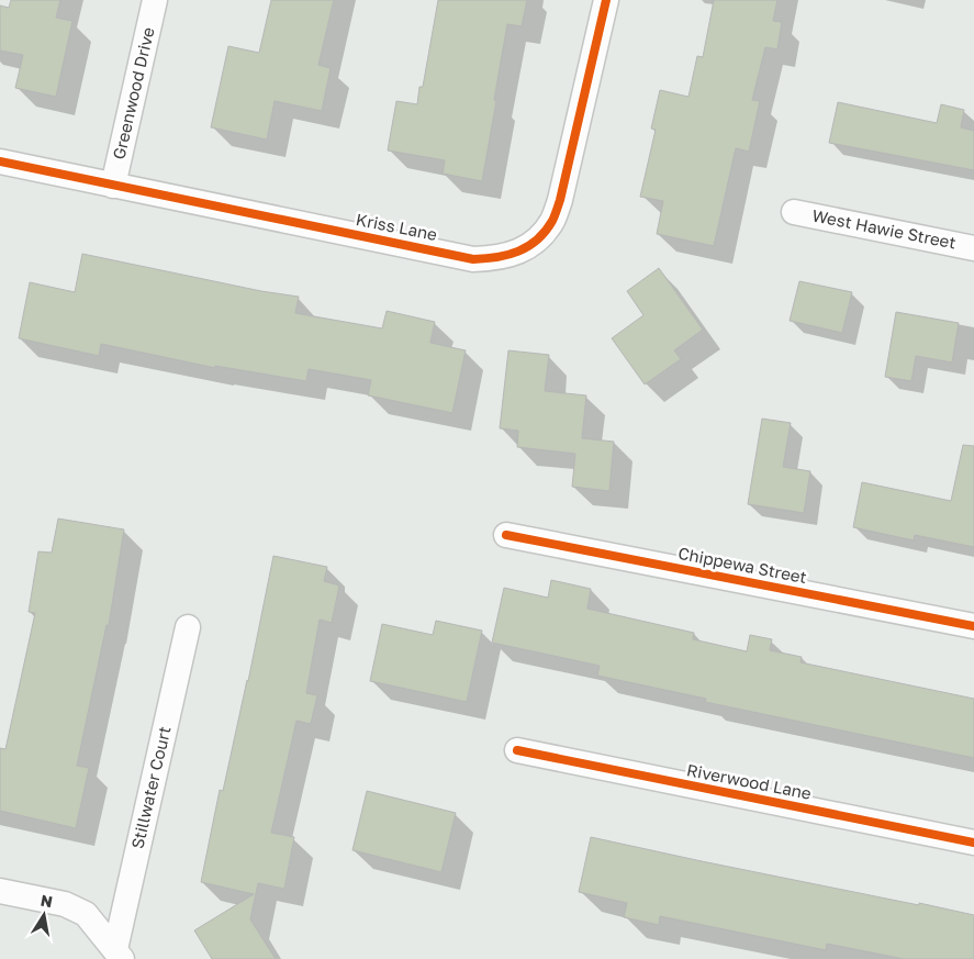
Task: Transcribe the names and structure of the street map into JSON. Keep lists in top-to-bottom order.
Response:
{
  "streets": {
    "street": [
      "Greenwood Drive",
      "Kriss Lane",
      "West Hawie Street",
      "Chippewa Street",
      "Riverwood Lane",
      "Stillwater Court"
    ]
  },
  "crossings": [
    ["Greenwood Drive", "Kriss Lane"]
  ],
  "north": "top"
}
